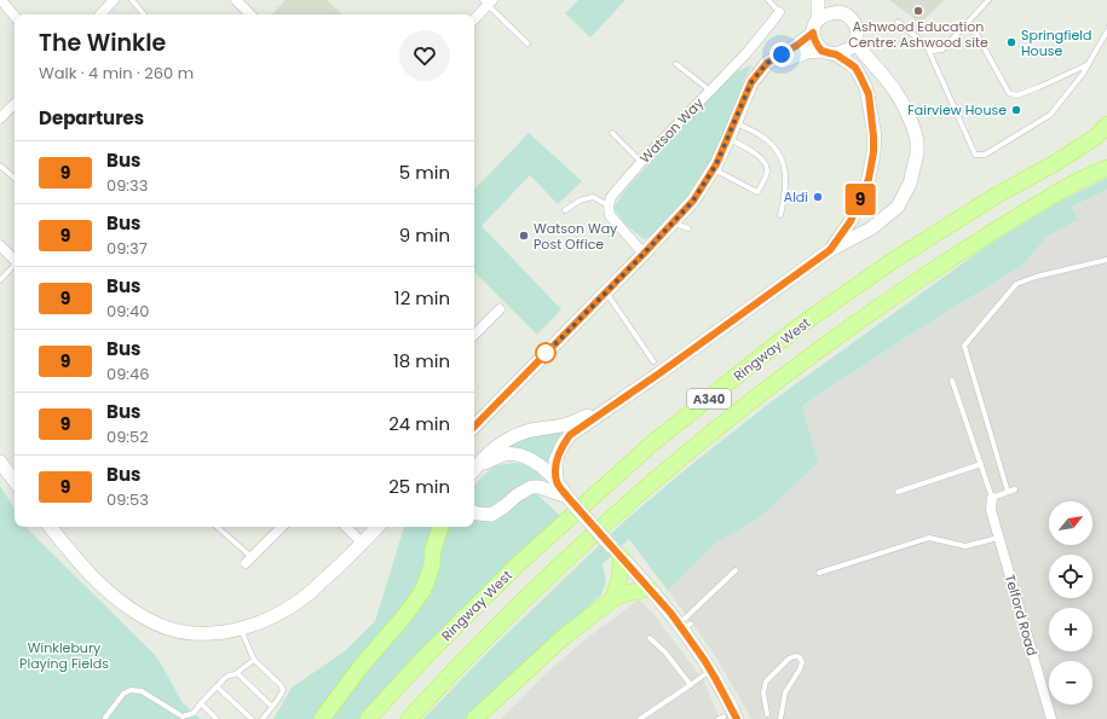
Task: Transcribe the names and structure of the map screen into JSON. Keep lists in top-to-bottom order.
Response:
{
  "streets": {
    "main road": ["Ringway West", "A340"],
    "street": ["Watson Way", "Telford Road"]
  },
  "parks": ["Winklebury Playing Fields"],
  "places": [
    "Ashwood Education Centre: Ashwood site",
    "Springfield House",
    "Fairview House",
    "Aldi",
    "Watson Way Post Office"
  ],
  "lines": ["bus line 9"],
  "north": "top right",
  "page": {
    "on_map": "9",
    "heading": [
      ["The Winkle", "Walk · 4 min · 260 m"],
      "Departures"
    ],
    "list": [
      {
        "mark": "9",
        "name": "Bus",
        "note": "09:33",
        "value": "5 min"
      },
      {
        "mark": "9",
        "name": "Bus",
        "note": "09:37",
        "value": "9 min"
      },
      {
        "mark": "9",
        "name": "Bus",
        "note": "09:40",
        "value": "12 min"
      },
      {
        "mark": "9",
        "name": "Bus",
        "note": "09:46",
        "value": "18 min"
      },
      {
        "mark": "9",
        "name": "Bus",
        "note": "09:52",
        "value": "24 min"
      },
      {
        "mark": "9",
        "name": "Bus",
        "note": "09:53",
        "value": "25 min"
      }
    ],
    "map_buttons": ["+", "−"]
  }
}
